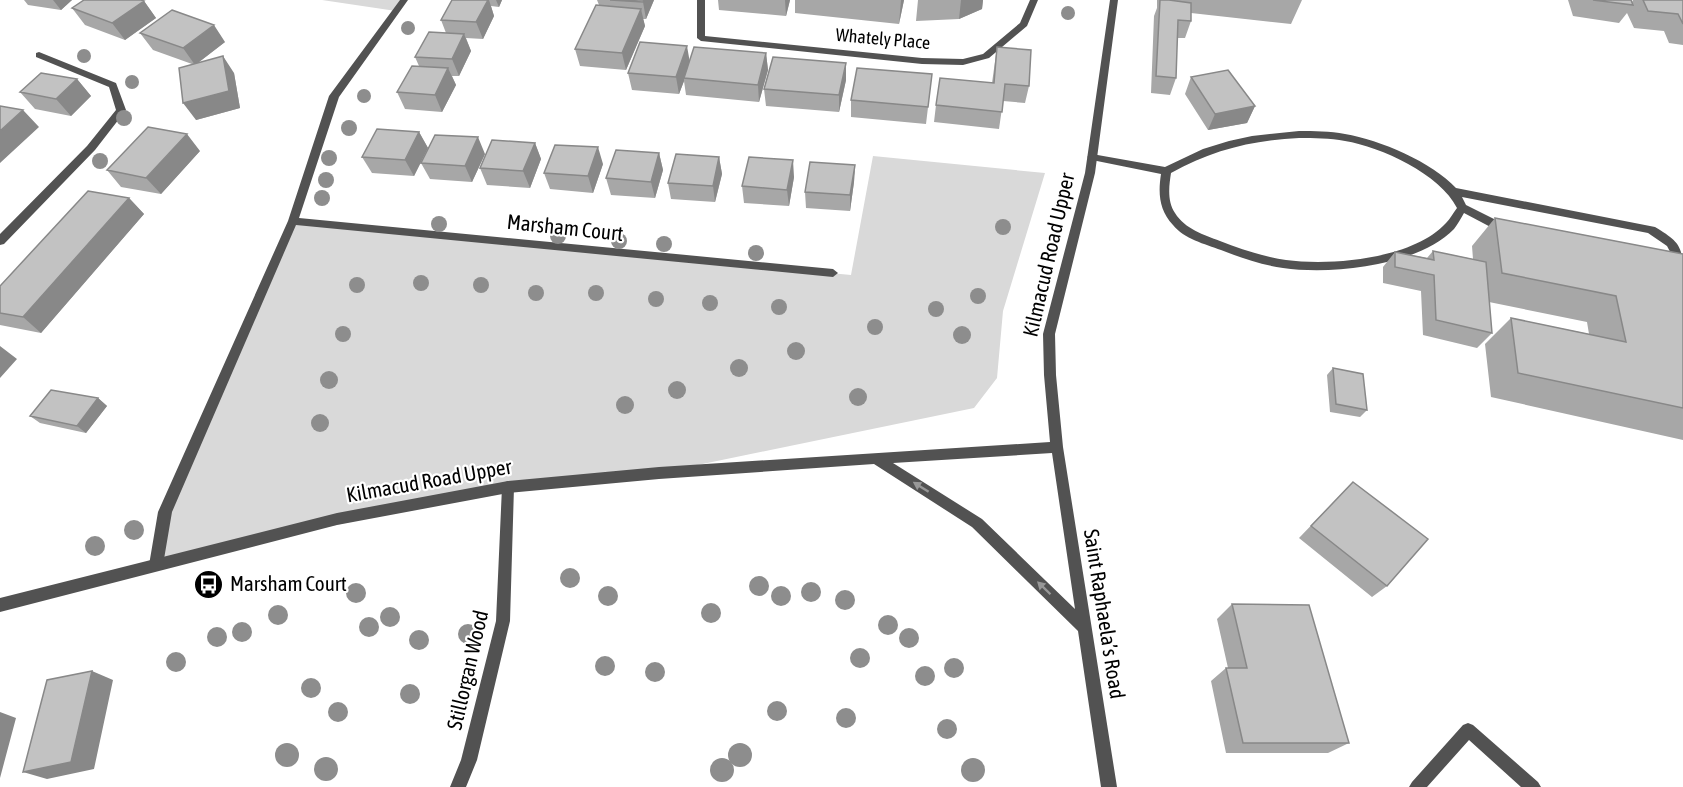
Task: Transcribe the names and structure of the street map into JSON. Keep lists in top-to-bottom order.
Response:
{
  "streets": {
    "street": [
      "Whately Place",
      "Marsham Court",
      "Kilmacud Road Upper",
      "Saint Raphaela’s Road",
      "Stillorgan Wood"
    ]
  },
  "crossings": [
    ["Kilmacud Road Upper", "Saint Raphaela’s Road"],
    ["Kilmacud Road Upper", "Stillorgan Wood"]
  ],
  "places": {
    "bus stop": ["Marsham Court"]
  }
}
